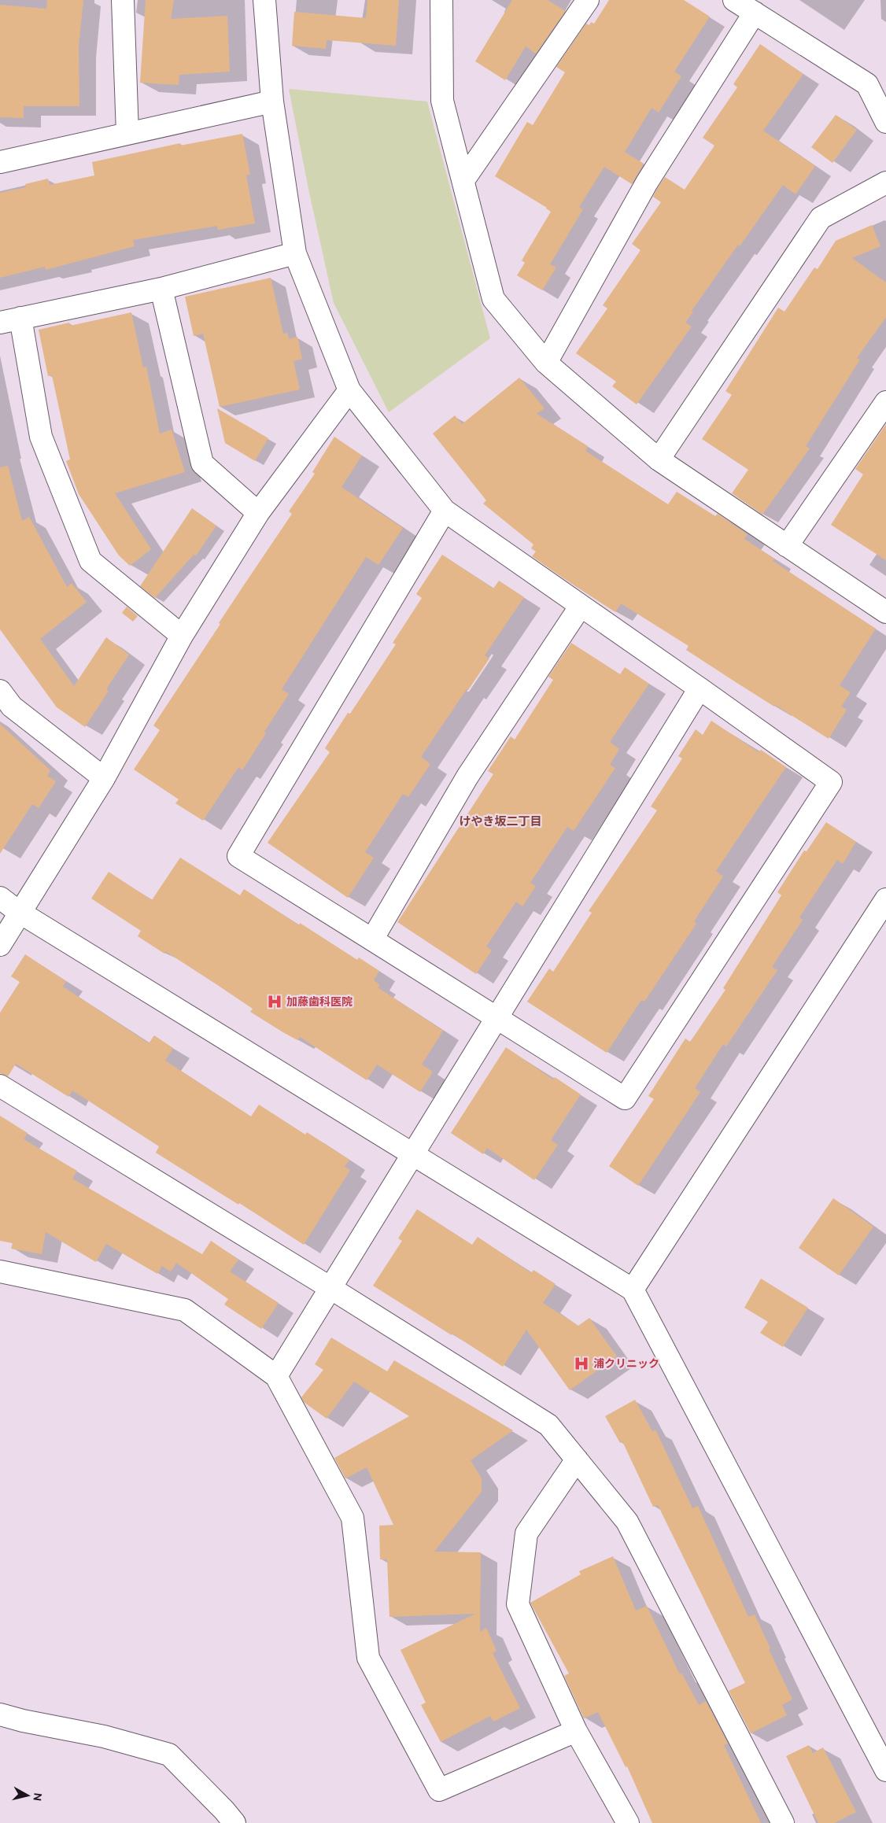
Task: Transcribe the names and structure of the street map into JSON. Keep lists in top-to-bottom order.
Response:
{
  "districts": ["けやき坂二丁目"],
  "places": {
    "hospital": ["加藤歯科医院", "浦クリニック"]
  },
  "north": "right"
}
